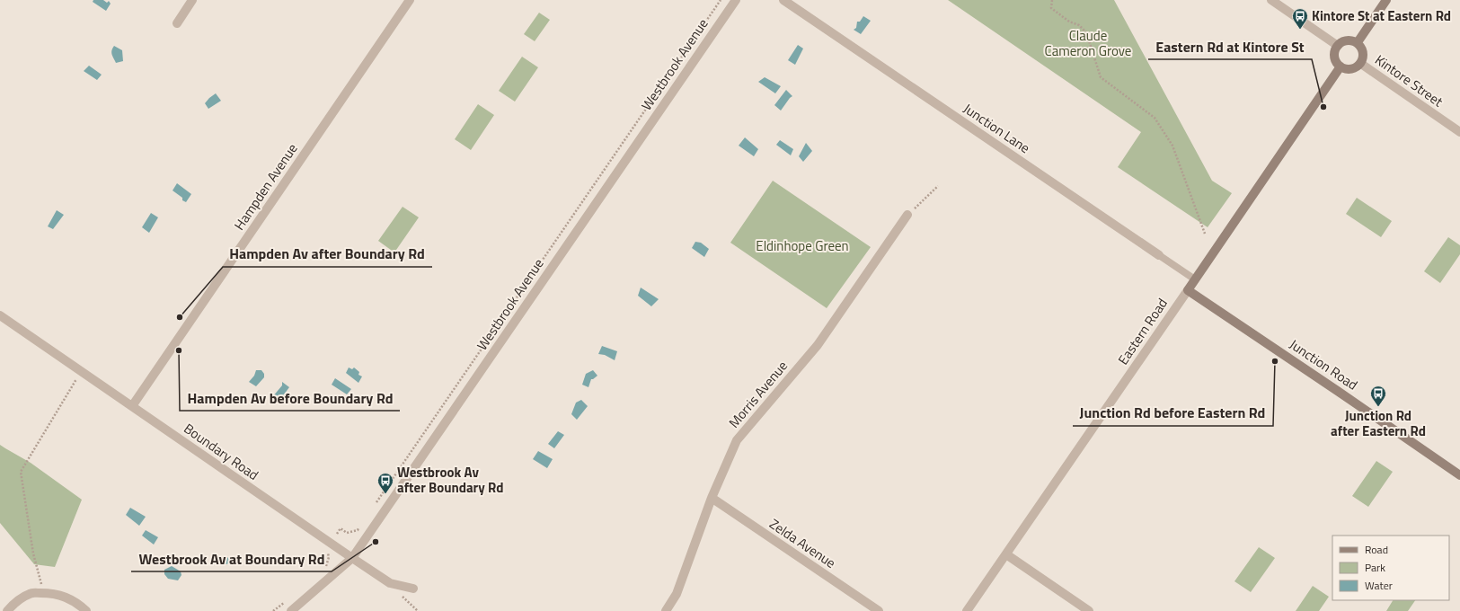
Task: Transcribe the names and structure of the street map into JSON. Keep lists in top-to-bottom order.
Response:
{
  "streets": {
    "main road": ["Eastern Road", "Junction Road"],
    "street": [
      "Westbrook Avenue",
      "Kintore Street",
      "Junction Lane",
      "Hampden Avenue",
      "Morris Avenue",
      "Boundary Road",
      "Zelda Avenue"
    ]
  },
  "crossings": [
    ["Westbrook Avenue", "Boundary Road"],
    ["Kintore Street", "Eastern Road"],
    ["Junction Lane", "Eastern Road"],
    ["Hampden Avenue", "Boundary Road"],
    ["Eastern Road", "Junction Road"],
    ["Morris Avenue", "Zelda Avenue"]
  ],
  "parks": ["Claude Cameron Grove", "Eldinhope Green"],
  "places": {
    "bus stop": ["Kintore St at Eastern Rd", "Junction Rd after Eastern Rd", "Westbrook Av after Boundary Rd"],
    "other": [
      "Eastern Rd at Kintore St",
      "Hampden Av after Boundary Rd",
      "Hampden Av before Boundary Rd",
      "Junction Rd before Eastern Rd",
      "Westbrook Av at Boundary Rd"
    ]
  },
  "legend": ["Road", "Park", "Water"]
}
